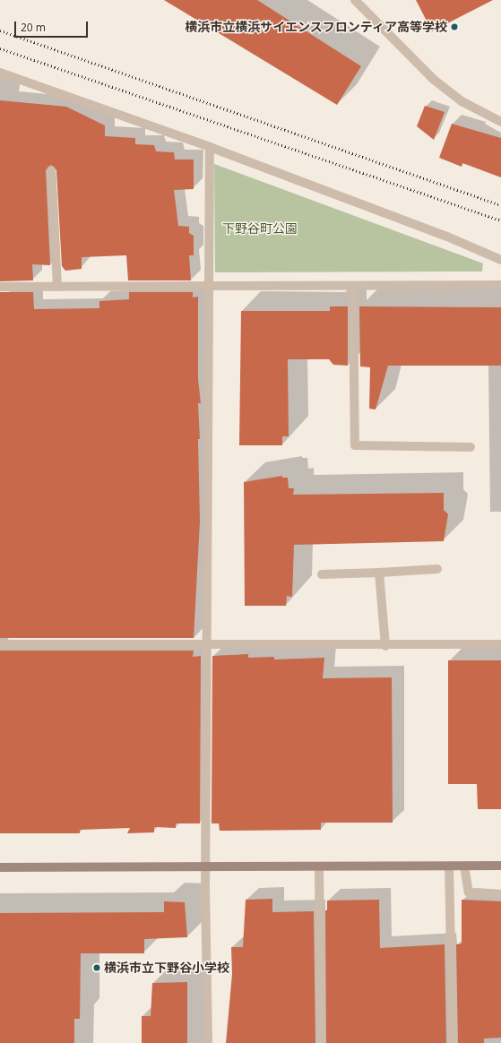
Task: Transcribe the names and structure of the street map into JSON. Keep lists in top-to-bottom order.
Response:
{
  "parks": ["下野谷町公園"],
  "places": ["横浜市立横浜サイエンスフロンティア高等学校", "横浜市立下野谷小学校"],
  "scale_bar": "20 m"
}
